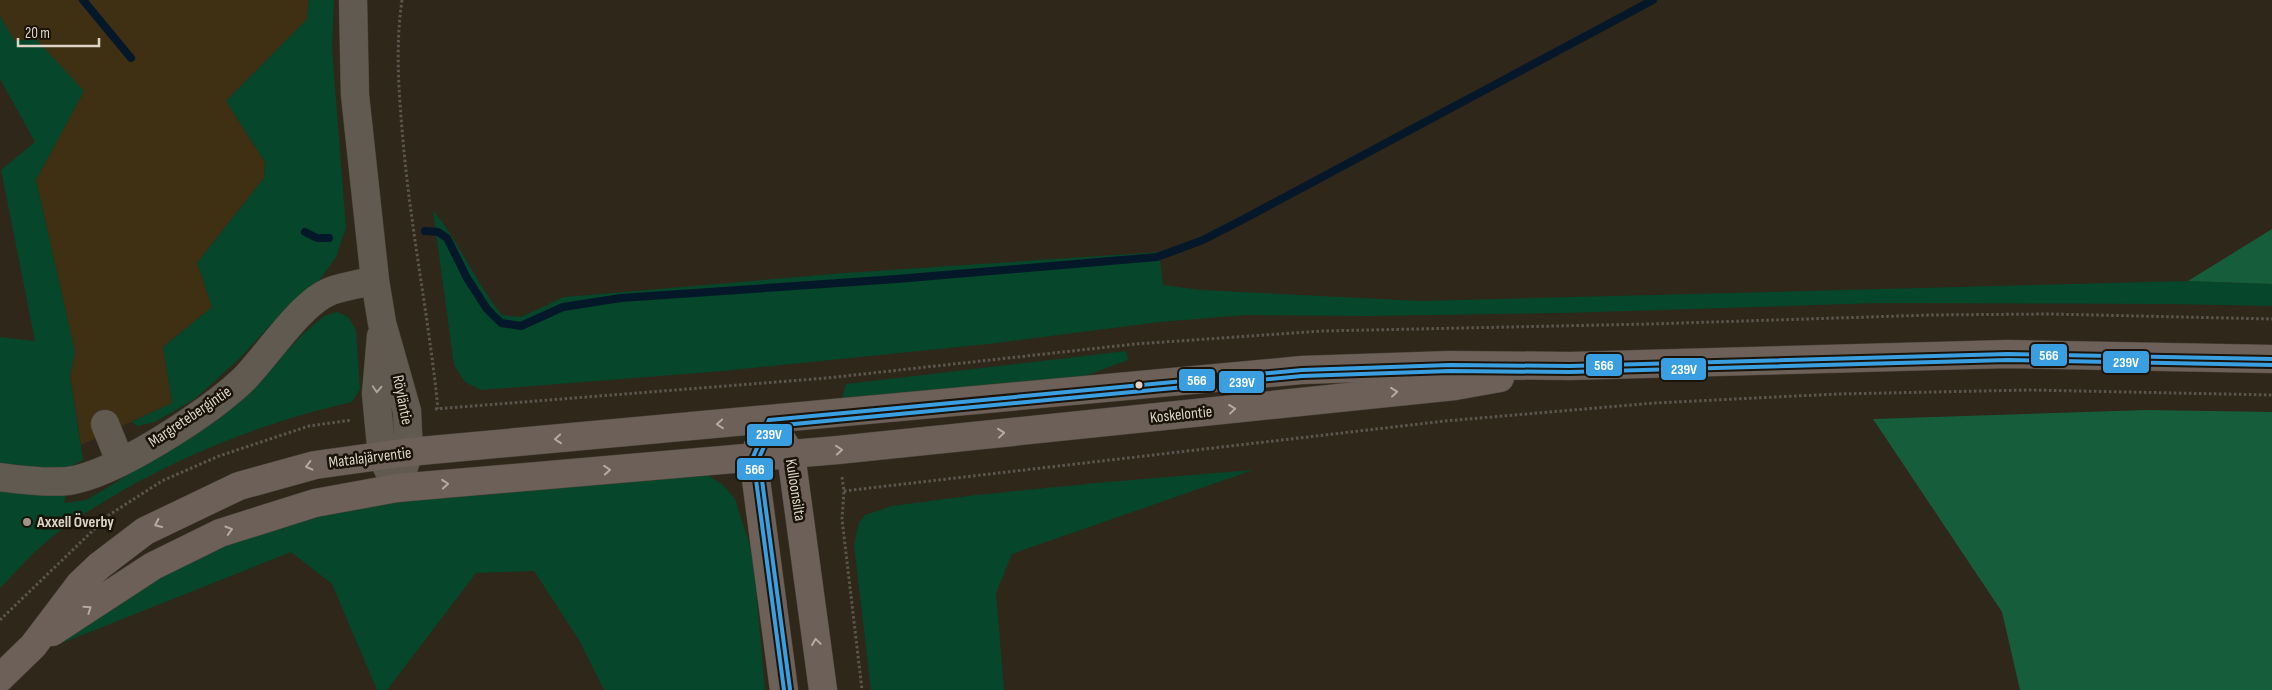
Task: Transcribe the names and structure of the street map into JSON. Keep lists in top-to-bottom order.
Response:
{
  "streets": {
    "main road": ["Koskelontie", "Matalajärventie", "Kulloonsilta"],
    "street": ["Röyläntie", "Margretebergintie"]
  },
  "crossings": [
    ["Röyläntie", "Margretebergintie"],
    ["Röyläntie", "Matalajärventie"],
    ["Koskelontie", "Matalajärventie"],
    ["Koskelontie", "Kulloonsilta"],
    ["Matalajärventie", "Kulloonsilta"]
  ],
  "places": ["Axxell Överby"],
  "lines": ["transit line 566", "transit line 239V"],
  "scale_bar": "20 m"
}
